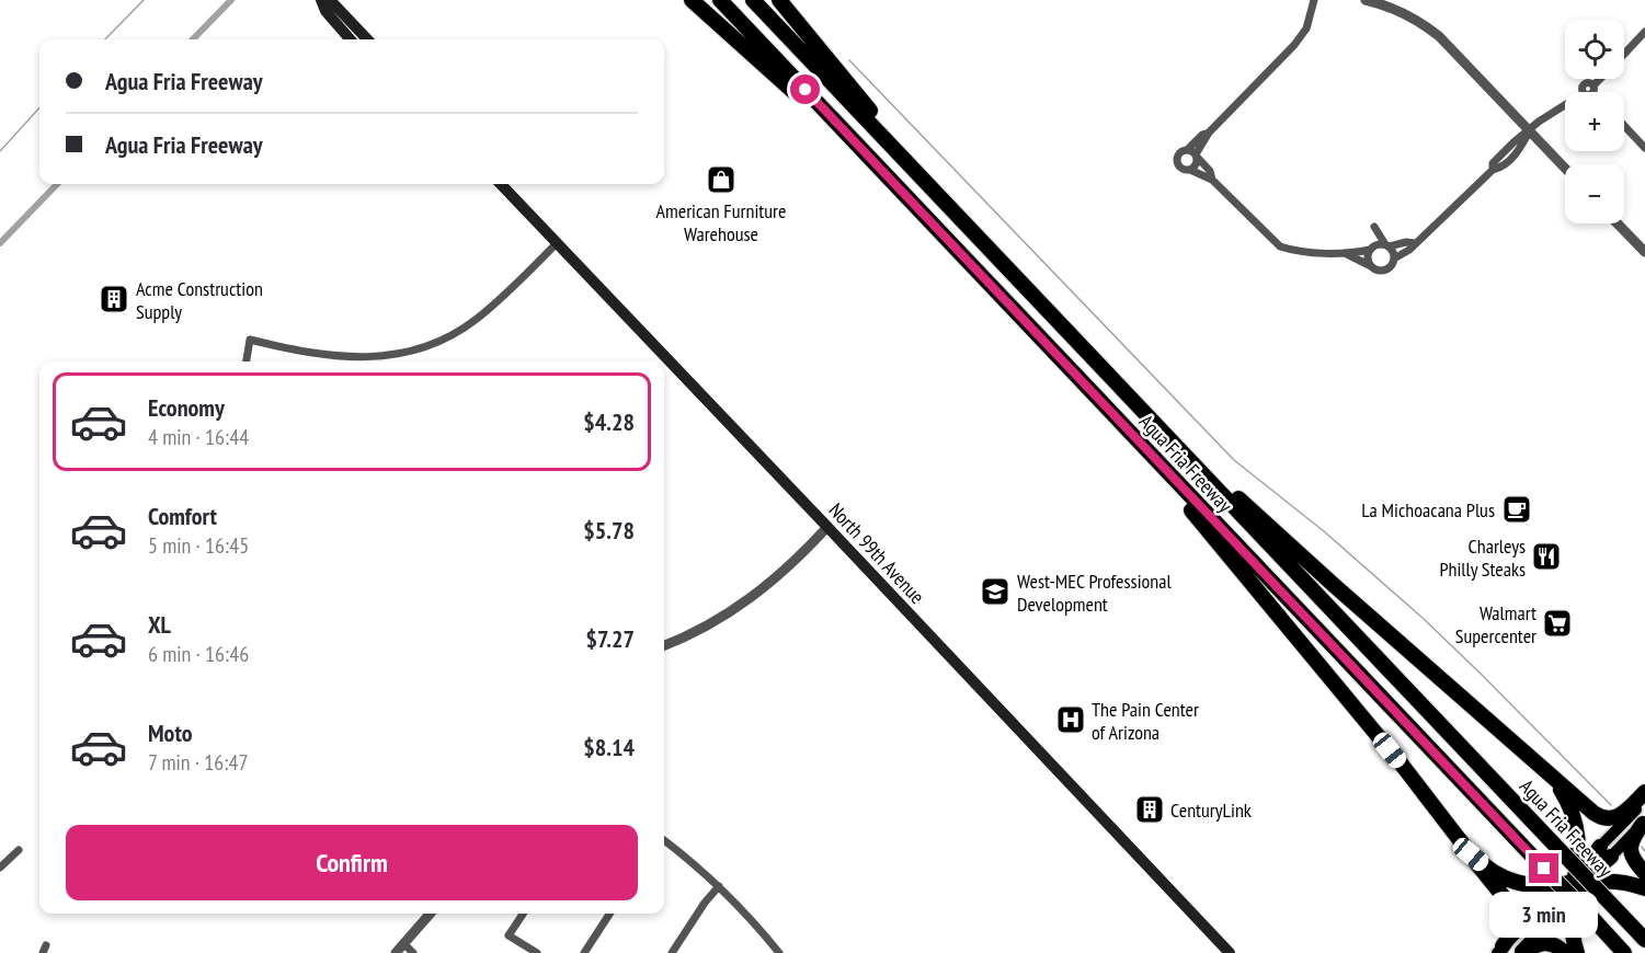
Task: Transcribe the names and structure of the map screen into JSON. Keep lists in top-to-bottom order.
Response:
{
  "streets": {
    "highway": ["Agua Fria Freeway"],
    "main road": ["North 99th Avenue"]
  },
  "places": {
    "shop": ["American Furniture Warehouse"],
    "building": ["Acme Construction Supply", "CenturyLink"],
    "cafe": ["La Michoacana Plus"],
    "restaurant": ["Charleys Philly Steaks"],
    "school or university": ["West-MEC Professional Development"],
    "supermarket": ["Walmart Supercenter"],
    "hospital": ["The Pain Center of Arizona"]
  },
  "page": {
    "map_buttons": ["+", "−"],
    "banner": ["Agua Fria Freeway", "Agua Fria Freeway"],
    "list": [
      {
        "name": "Economy",
        "note": "4 min · 16:44",
        "value": "$4.28"
      },
      {
        "name": "Comfort",
        "note": "5 min · 16:45",
        "value": "$5.78"
      },
      {
        "name": "XL",
        "note": "6 min · 16:46",
        "value": "$7.27"
      },
      {
        "name": "Moto",
        "note": "7 min · 16:47",
        "value": "$8.14"
      }
    ],
    "buttons": "Confirm",
    "bubble": "3 min"
  }
}
